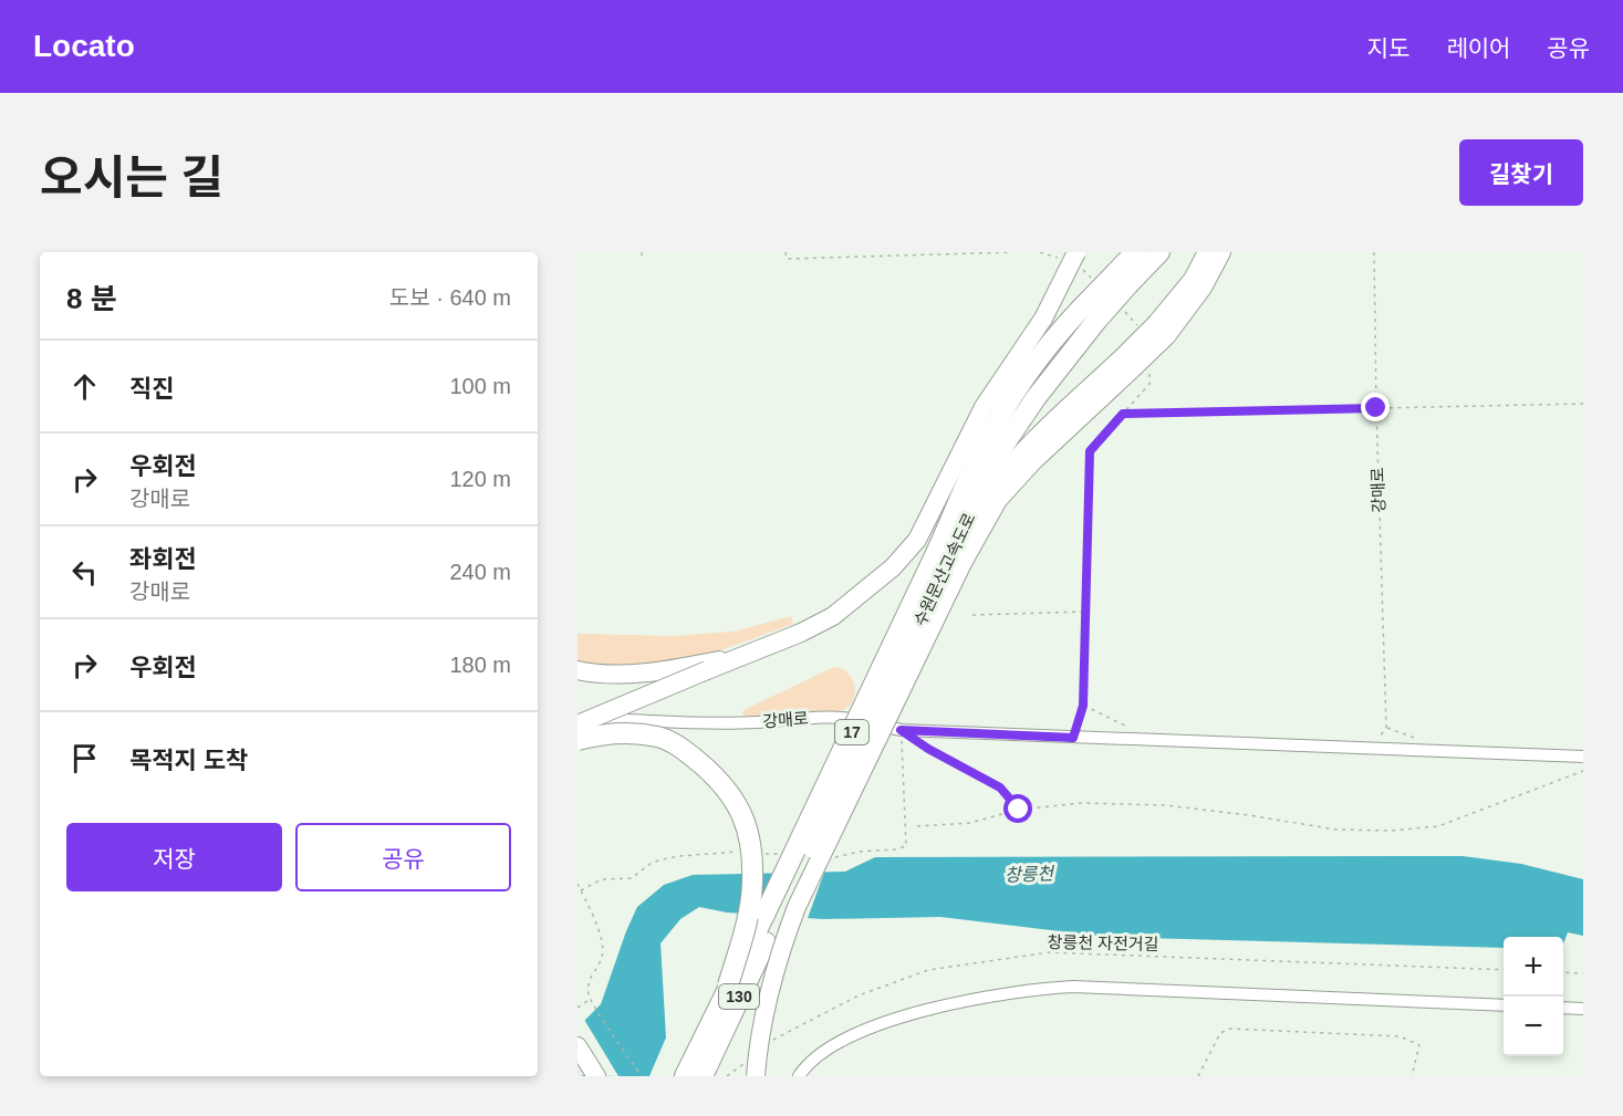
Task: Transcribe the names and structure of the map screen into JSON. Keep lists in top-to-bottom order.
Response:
{
  "streets": {
    "highway": ["수원문산고속도로", "17", "130"],
    "street": ["강매로"],
    "path": ["창릉천 자전거길"]
  },
  "crossings": [
    ["수원문산고속도로", "130"]
  ],
  "water": ["창릉천"],
  "page": {
    "header": "Locato",
    "nav": ["지도", "레이어", "공유"],
    "title": "오시는 길",
    "buttons": [
      "길찾기",
      ["저장", "공유"]
    ],
    "heading": ["8 분", "도보 · 640 m"],
    "list": [
      ["직진", "100 m"],
      ["우회전", "강매로", "120 m"],
      ["좌회전", "강매로", "240 m"],
      ["우회전", "180 m"],
      "목적지 도착"
    ],
    "map_buttons": ["+", "−"]
  }
}
